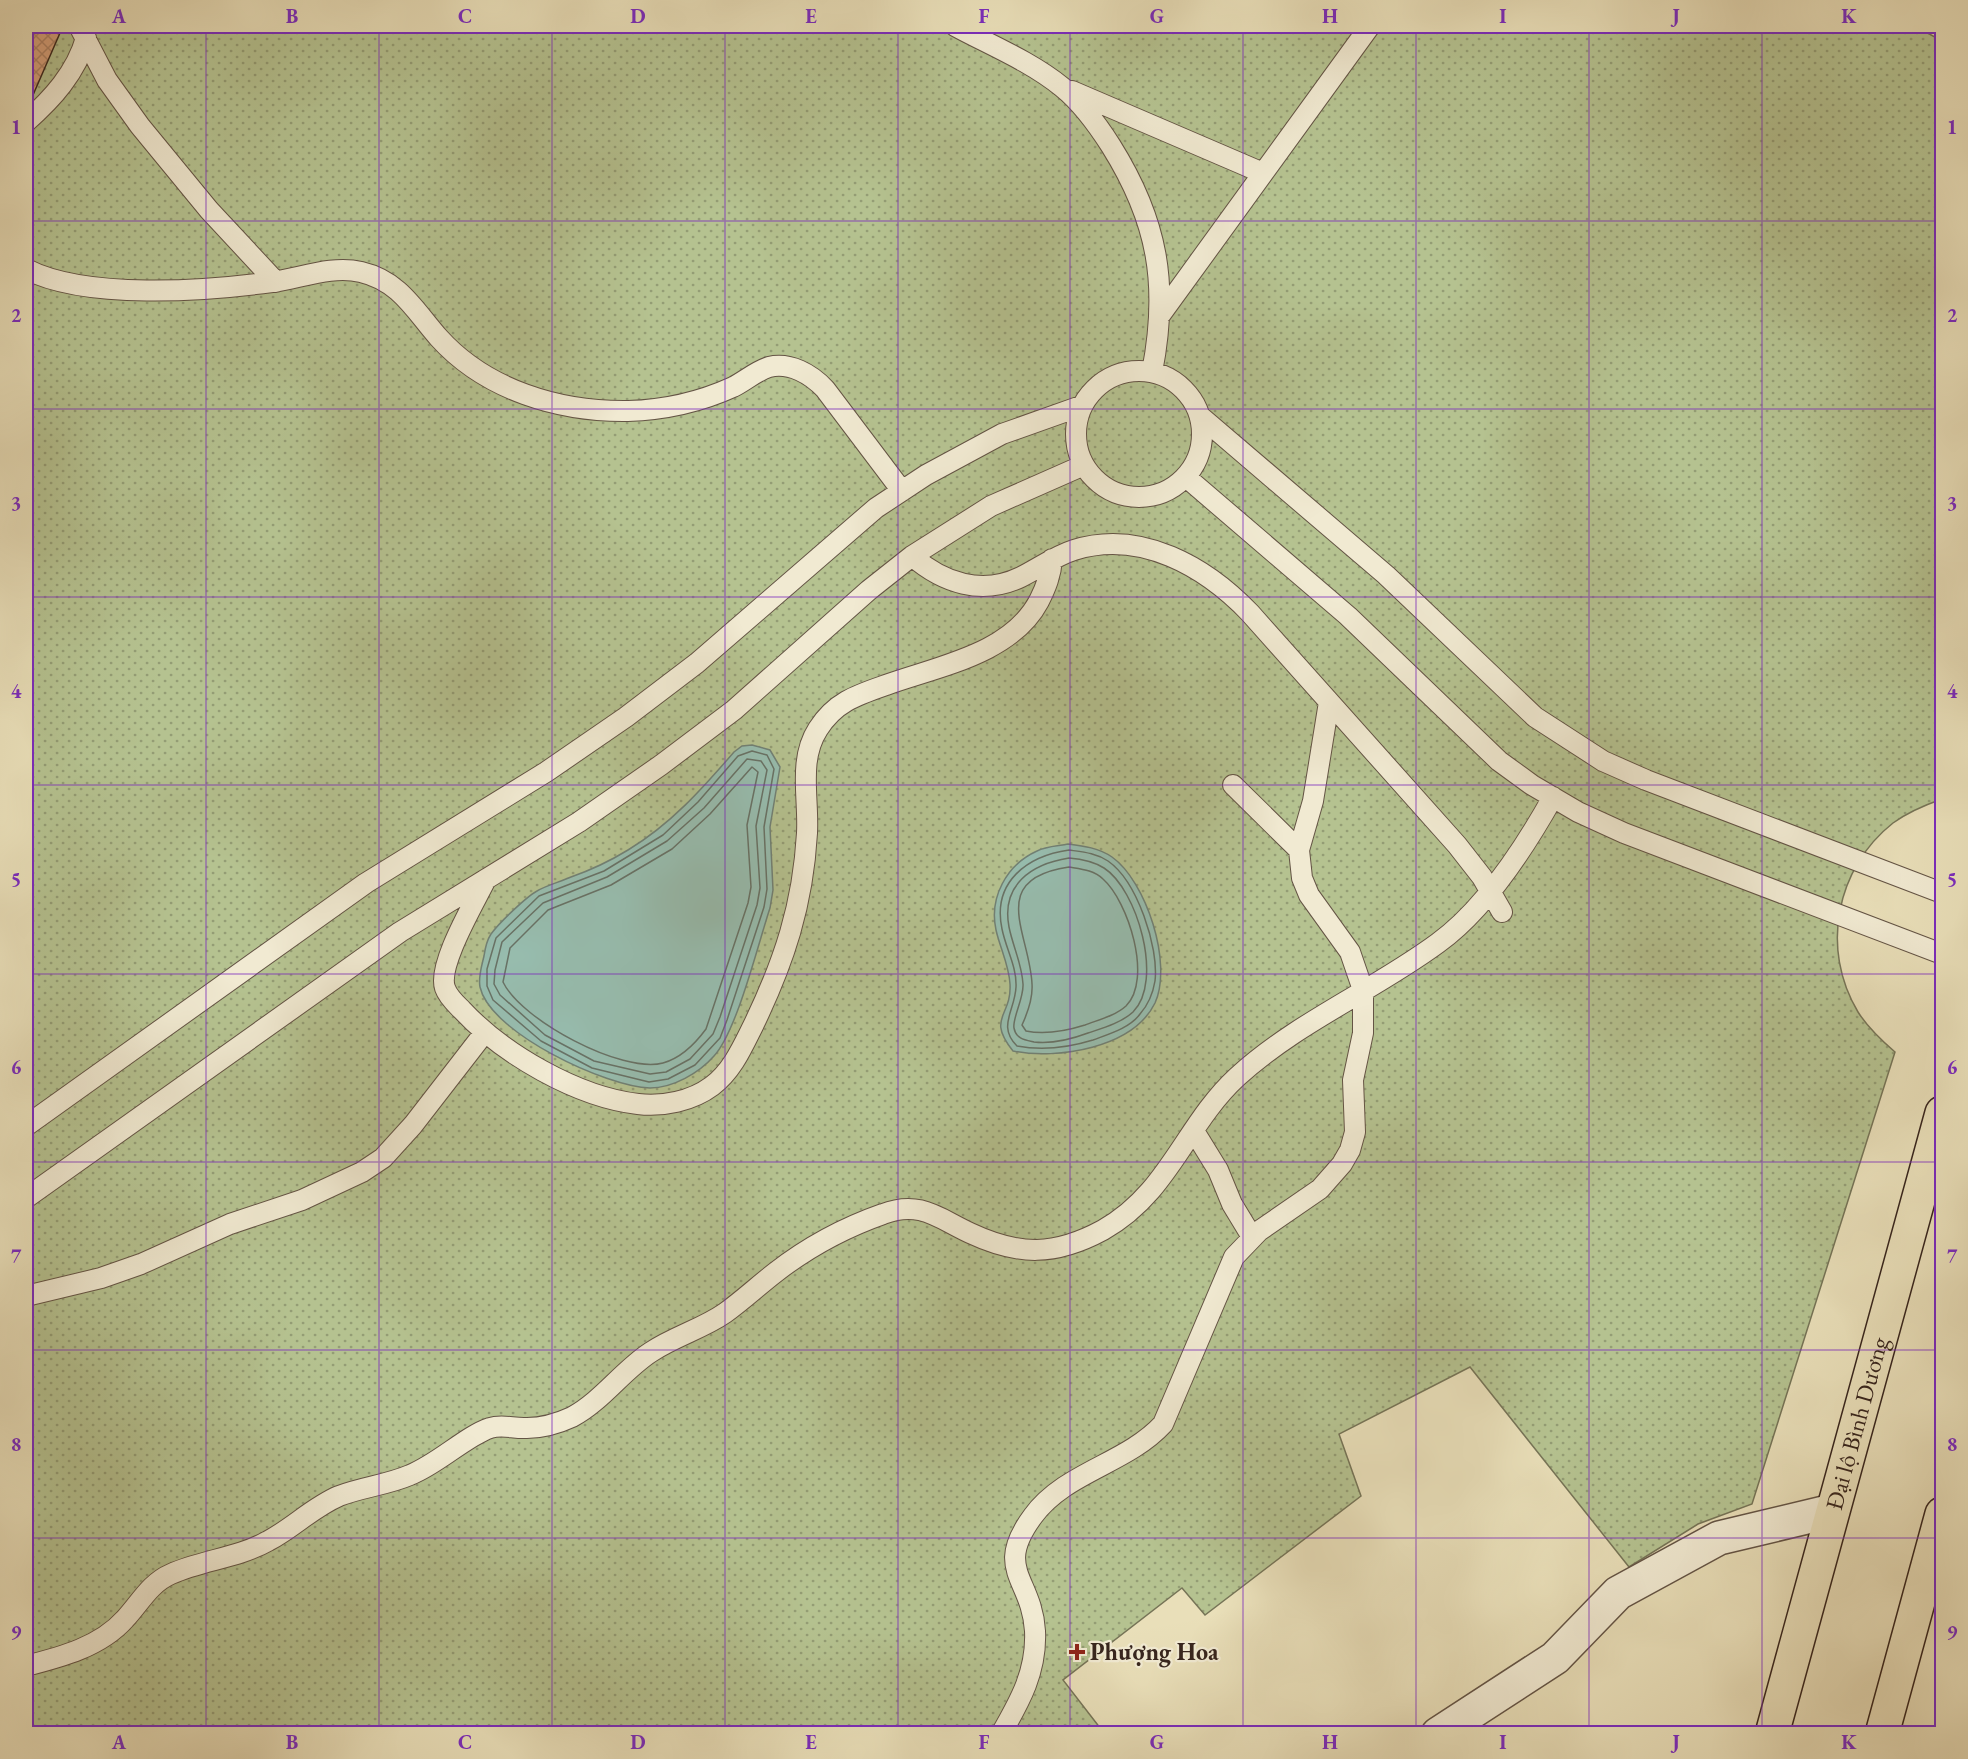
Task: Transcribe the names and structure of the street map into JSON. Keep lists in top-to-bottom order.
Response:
{
  "streets": {
    "highway": ["Đại lộ Bình Dương"]
  },
  "places": {
    "health": ["Phượng Hoa"]
  },
  "grid": {
    "columns": [
      "A",
      "B",
      "C",
      "D",
      "E",
      "F",
      "G",
      "H",
      "I",
      "J",
      "K"
    ],
    "rows": [
      "1",
      "2",
      "3",
      "4",
      "5",
      "6",
      "7",
      "8",
      "9"
    ]
  }
}
